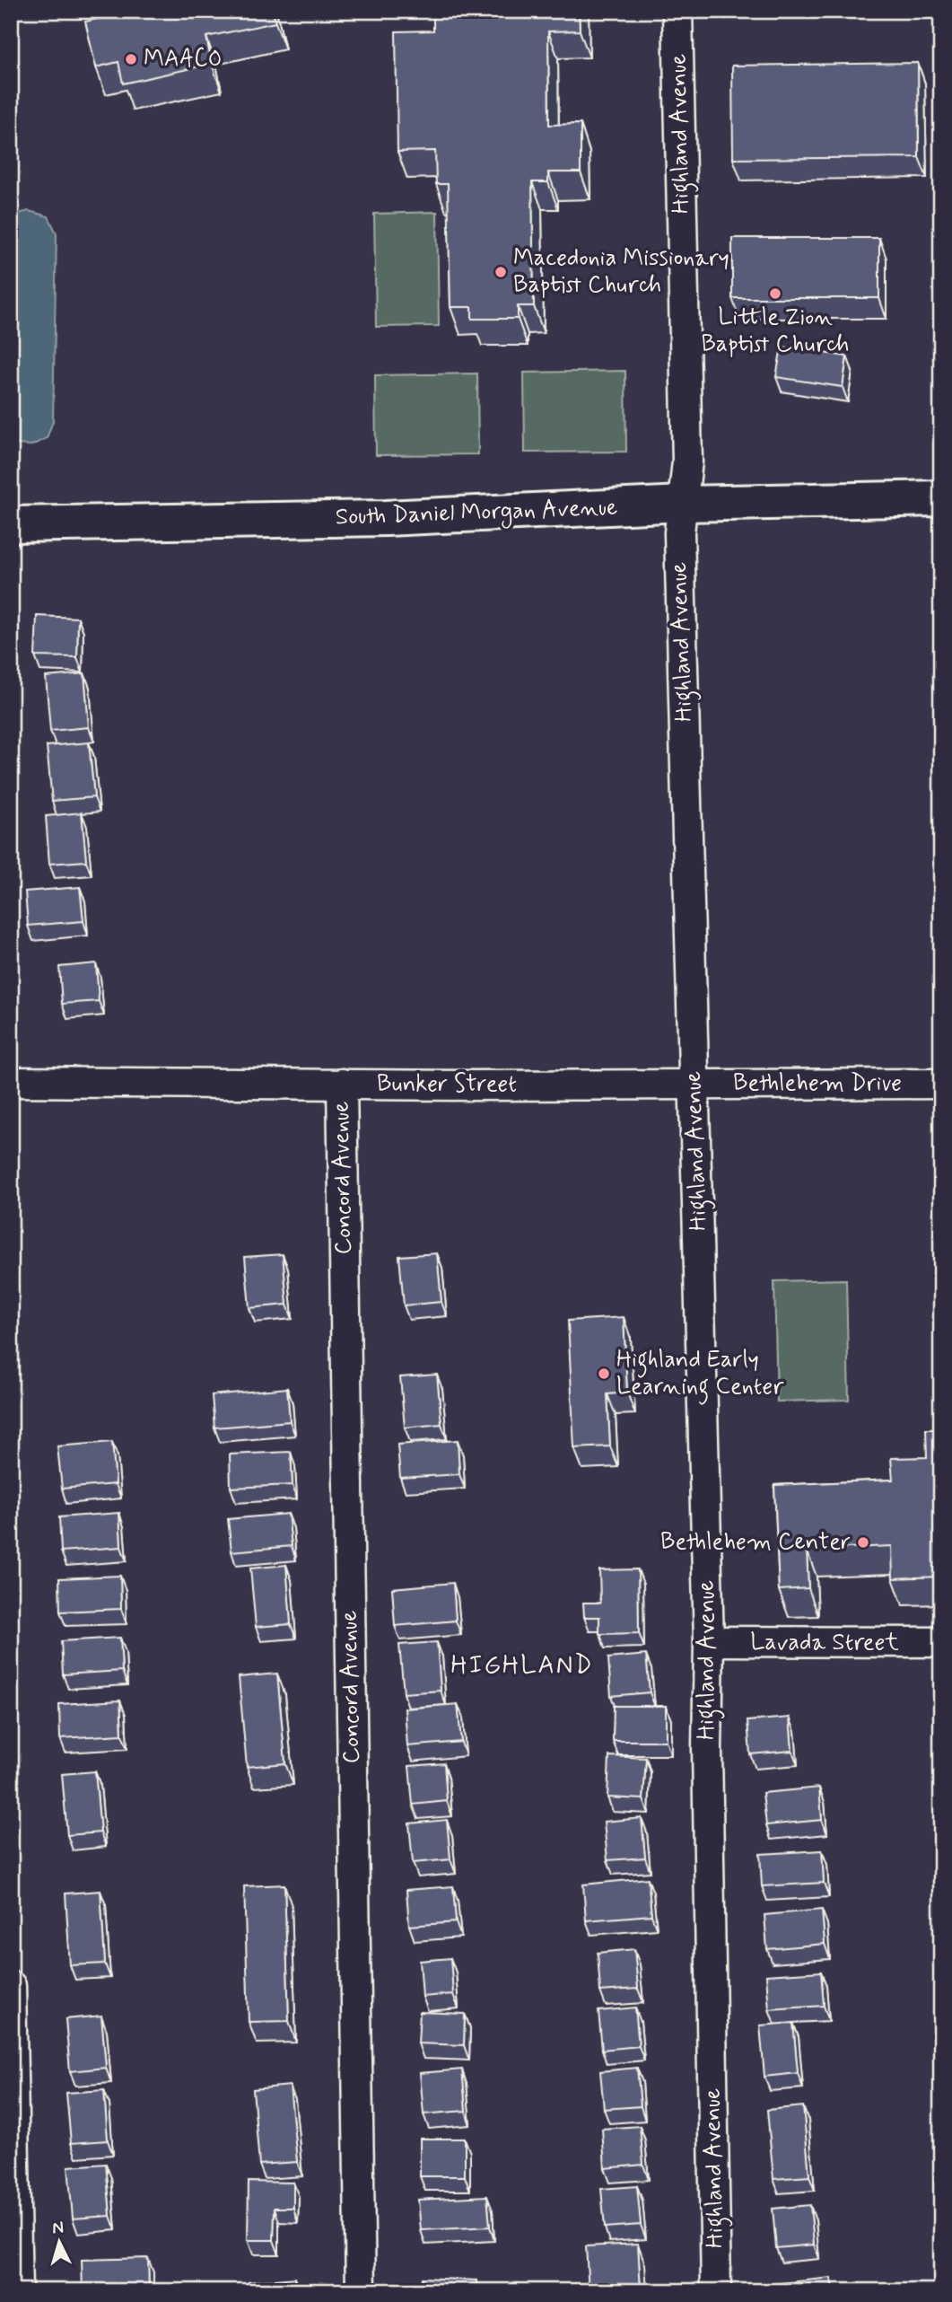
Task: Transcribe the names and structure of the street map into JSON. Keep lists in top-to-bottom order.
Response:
{
  "streets": {
    "main road": ["South Daniel Morgan Avenue"],
    "street": [
      "Highland Avenue",
      "Bethlehem Drive",
      "Bunker Street",
      "Concord Avenue",
      "Lavada Street"
    ]
  },
  "crossings": [
    ["Highland Avenue", "South Daniel Morgan Avenue"],
    ["Highland Avenue", "Bethlehem Drive"],
    ["Highland Avenue", "Bunker Street"],
    ["Highland Avenue", "Lavada Street"],
    ["Bethlehem Drive", "Bunker Street"],
    ["Bunker Street", "Concord Avenue"]
  ],
  "districts": ["HIGHLAND"],
  "places": [
    "MAACO",
    "Macedonia Missionary Baptist Church",
    "Little Zion Baptist Church",
    "Highland Early Learning Center",
    "Bethlehem Center"
  ],
  "north": "top"
}
